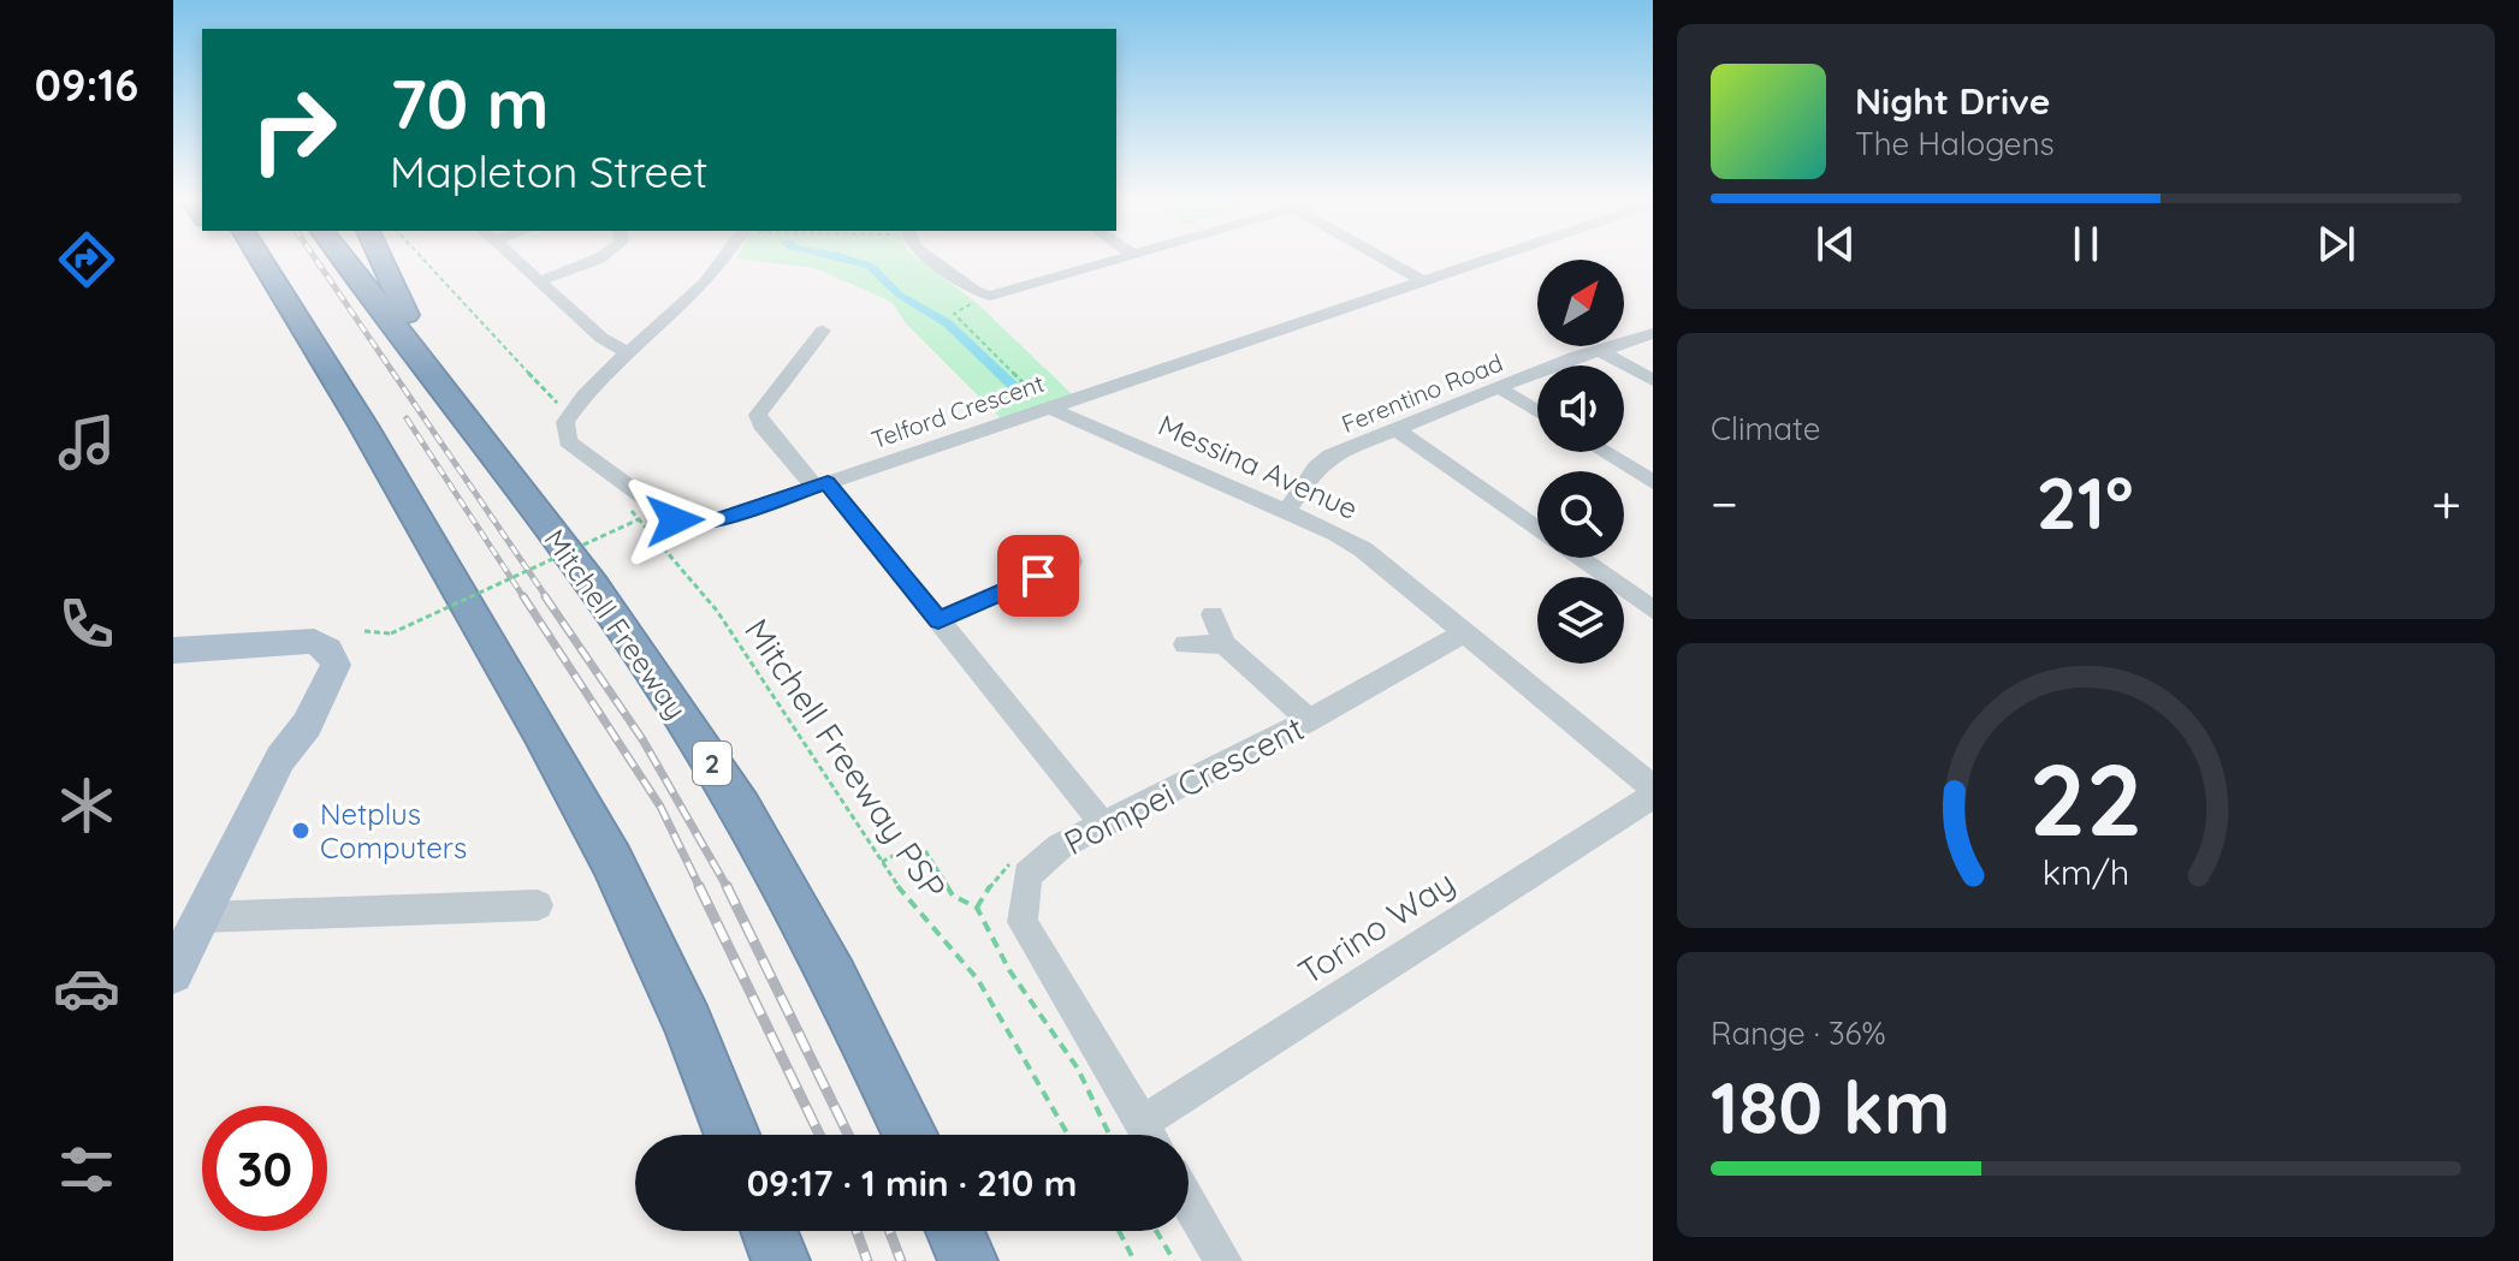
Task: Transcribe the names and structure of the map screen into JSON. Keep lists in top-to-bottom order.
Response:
{
  "streets": {
    "highway": ["Mitchell Freeway", "2"],
    "street": [
      "Ferentino Road",
      "Telford Crescent",
      "Messina Avenue",
      "Pompei Crescent",
      "Torino Way"
    ],
    "path": ["Mitchell Freeway PSP"]
  },
  "crossings": [
    ["Ferentino Road", "Messina Avenue"],
    ["Telford Crescent", "Messina Avenue"],
    ["Messina Avenue", "Pompei Crescent"],
    ["Pompei Crescent", "Torino Way"]
  ],
  "places": ["Netplus Computers"],
  "north": "top right",
  "page": {
    "tabs": "09:16",
    "turn": ["70 m", "Mapleton Street"],
    "song": ["Night Drive", "The Halogens"],
    "tile": [
      "Climate",
      ["Range · 36%", "180 km"]
    ],
    "heat": ["−", "21°", "+"],
    "limit": "30",
    "trip": "09:17 · 1 min · 210 m",
    "gauge": ["22", "km/h"]
  }
}
